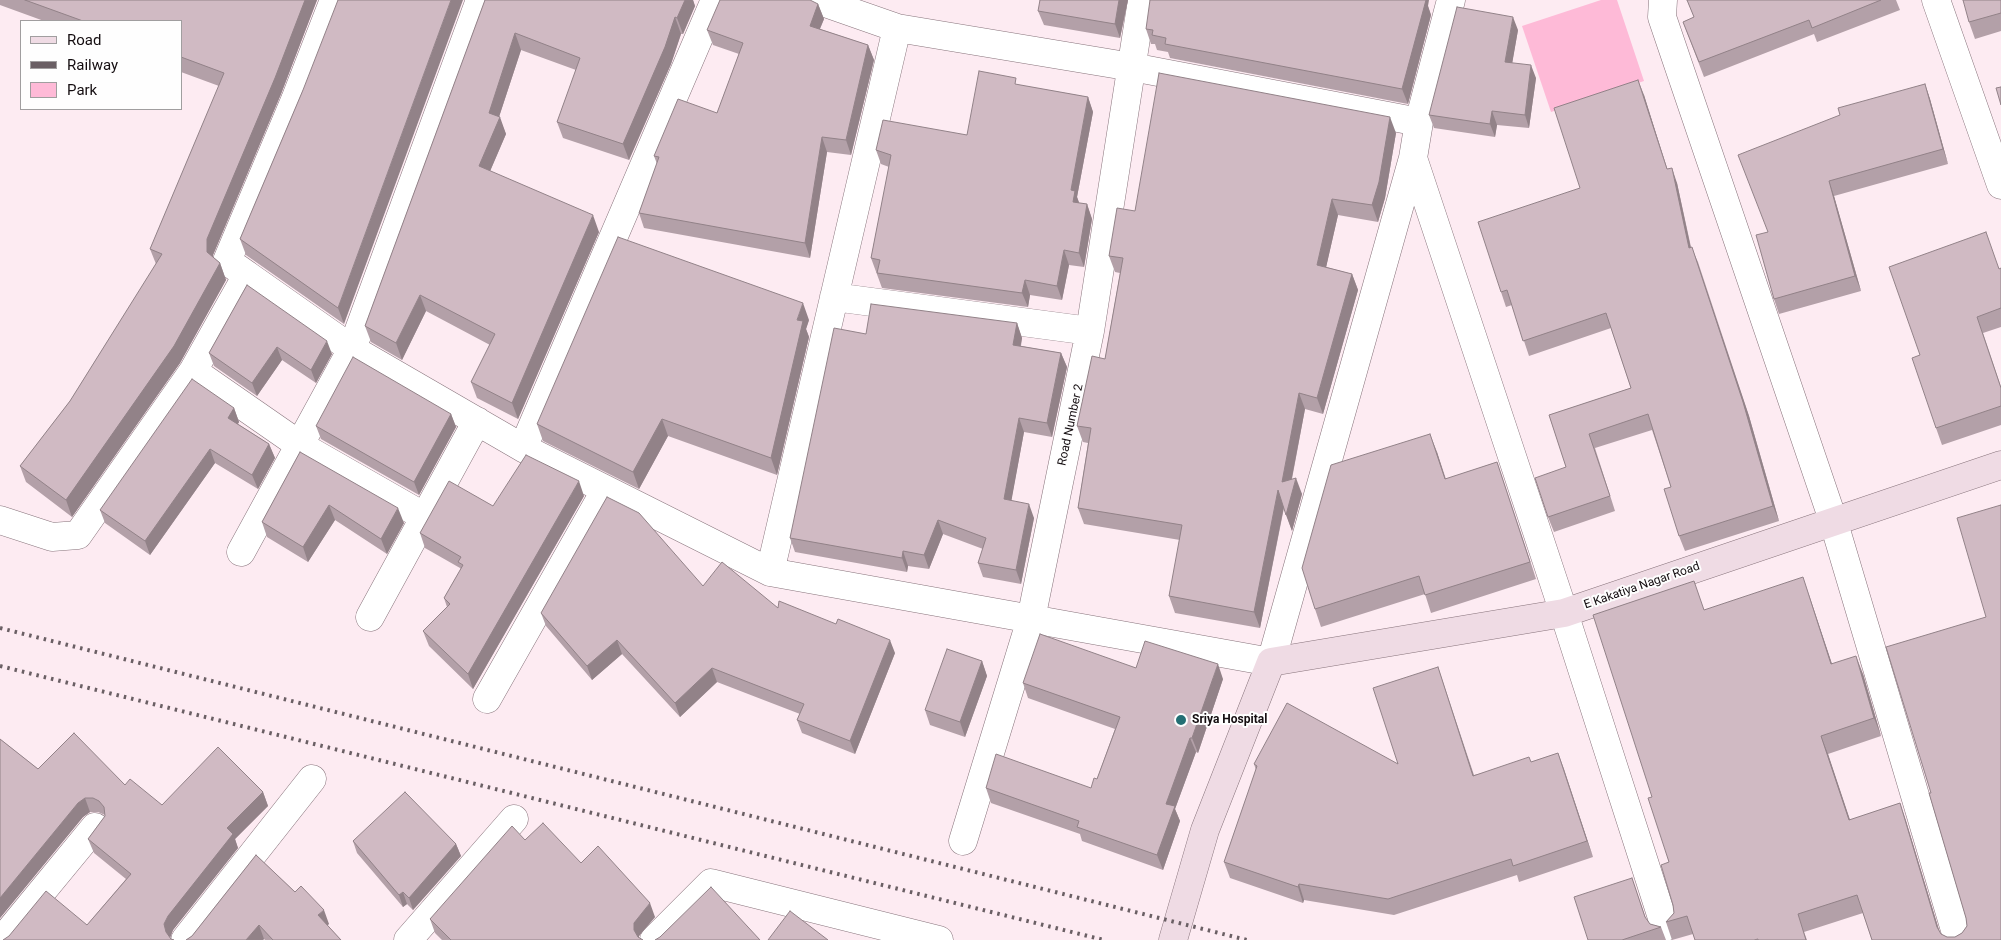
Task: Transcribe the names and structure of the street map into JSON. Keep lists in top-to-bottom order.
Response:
{
  "streets": {
    "street": ["Road Number 2", "E Kakatiya Nagar Road"]
  },
  "places": ["Sriya Hospital"],
  "legend": ["Road", "Railway", "Park"]
}
